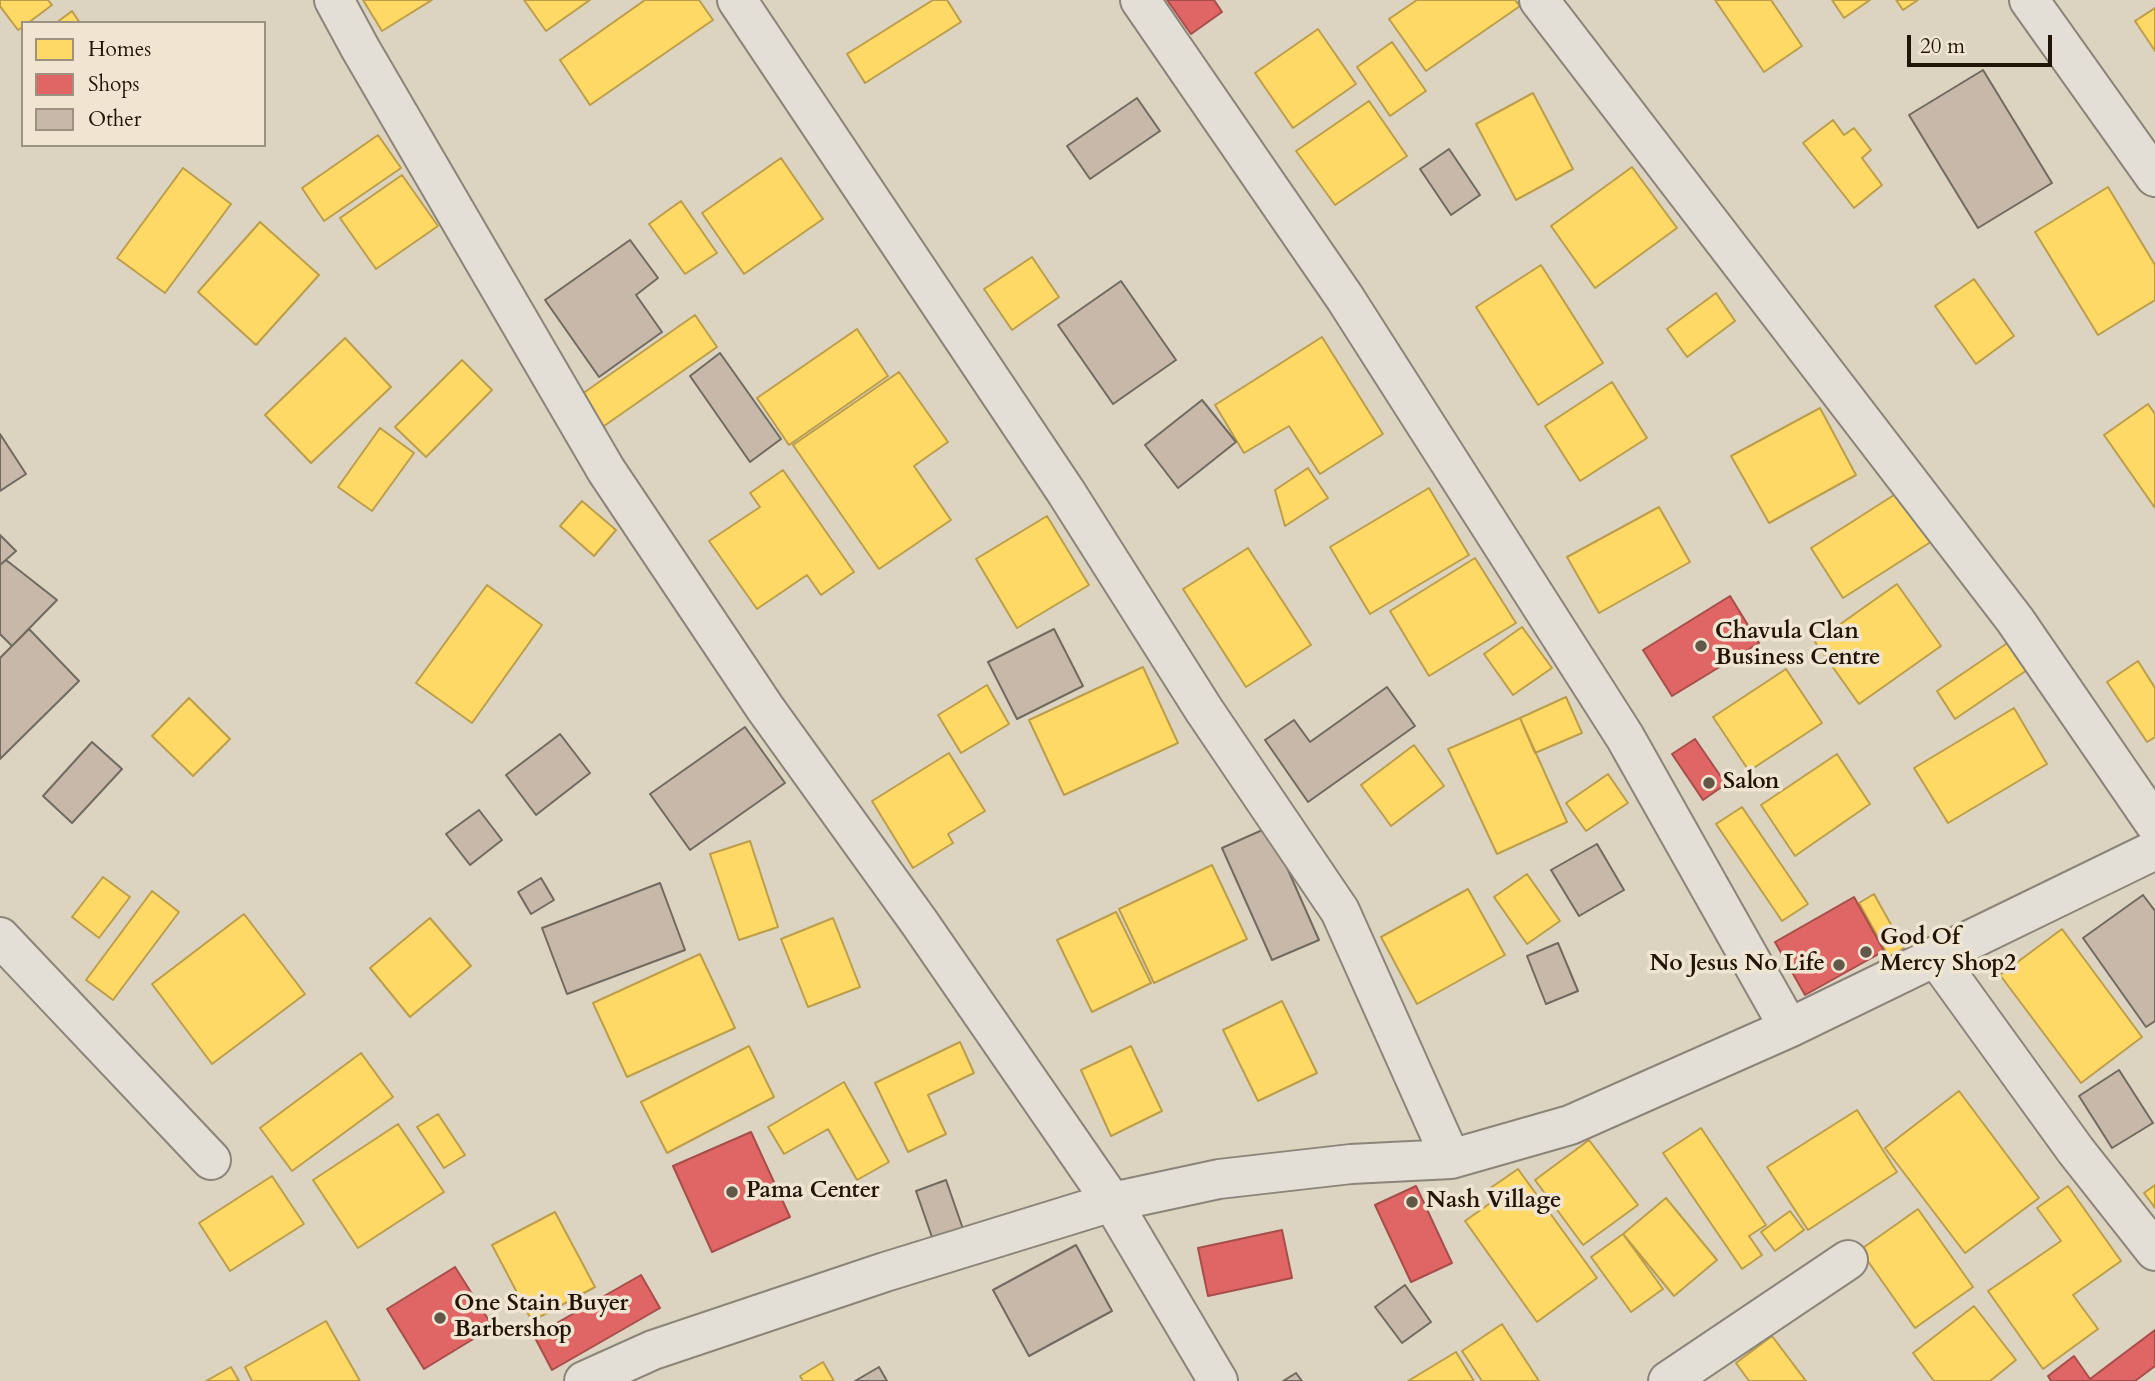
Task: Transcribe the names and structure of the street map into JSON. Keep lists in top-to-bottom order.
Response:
{
  "places": [
    "Chavula Clan Business Centre",
    "Salon",
    "God Of Mercy Shop2",
    "No Jesus No Life",
    "Pama Center",
    "Nash Village",
    "One Stain Buyer Barbershop"
  ],
  "legend": ["Homes", "Shops", "Other"],
  "scale_bar": "20 m"
}
